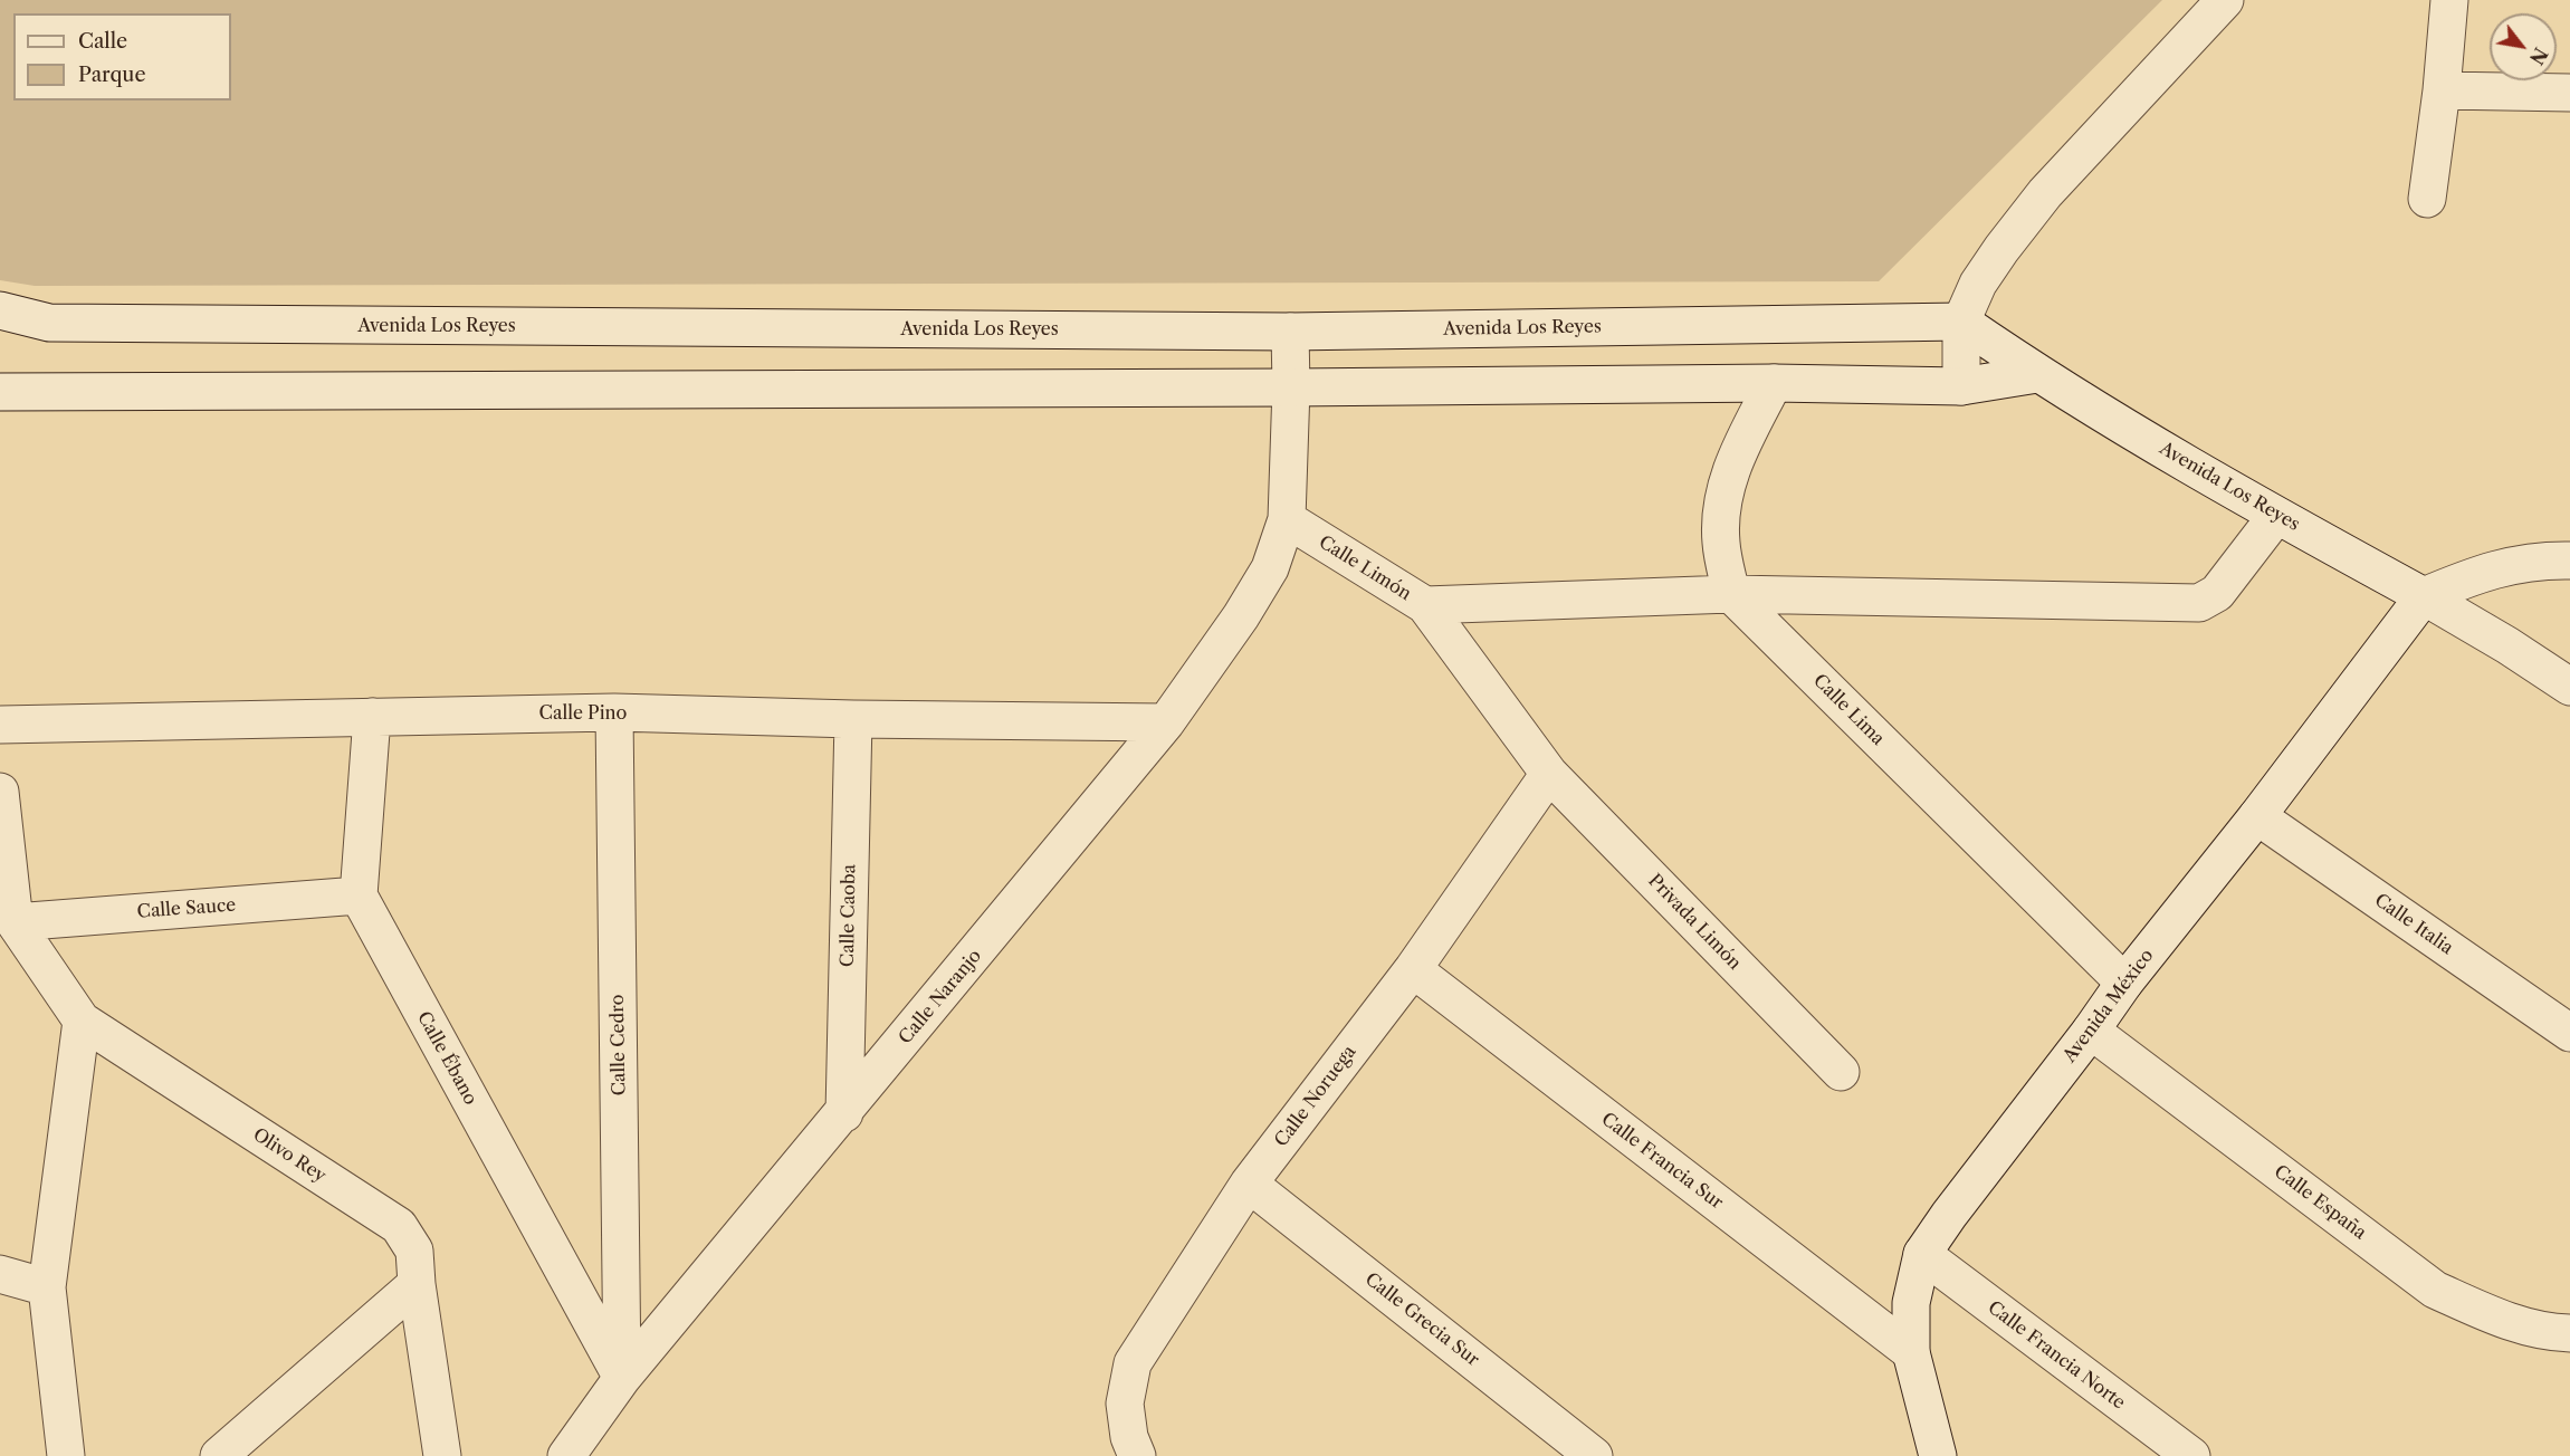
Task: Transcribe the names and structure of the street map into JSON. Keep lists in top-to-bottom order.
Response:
{
  "streets": {
    "street": [
      "Avenida Los Reyes",
      "Calle Limón",
      "Calle Lima",
      "Calle Pino",
      "Calle Sauce",
      "Calle Caoba",
      "Privada Limón",
      "Calle Italia",
      "Calle Naranjo",
      "Avenida México",
      "Calle Cedro",
      "Calle Ébano",
      "Calle Noruega",
      "Olivo Rey",
      "Calle Francia Sur",
      "Calle España",
      "Calle Grecia Sur",
      "Calle Francia Norte"
    ]
  },
  "crossings": [
    ["Avenida Los Reyes", "Avenida México"],
    ["Calle Limón", "Privada Limón"],
    ["Calle Limón", "Calle Naranjo"],
    ["Calle Limón", "Calle Noruega"],
    ["Calle Lima", "Avenida México"],
    ["Calle Pino", "Calle Caoba"],
    ["Calle Pino", "Calle Naranjo"],
    ["Calle Pino", "Calle Cedro"],
    ["Calle Sauce", "Calle Ébano"],
    ["Calle Sauce", "Olivo Rey"],
    ["Calle Caoba", "Calle Naranjo"],
    ["Privada Limón", "Calle Noruega"],
    ["Calle Italia", "Avenida México"],
    ["Calle Naranjo", "Calle Cedro"],
    ["Calle Naranjo", "Calle Ébano"],
    ["Avenida México", "Calle Francia Sur"],
    ["Avenida México", "Calle España"],
    ["Avenida México", "Calle Francia Norte"],
    ["Calle Cedro", "Calle Ébano"],
    ["Calle Noruega", "Calle Francia Sur"],
    ["Calle Noruega", "Calle Grecia Sur"]
  ],
  "legend": ["Calle", "Parque"],
  "north": "bottom right"
}
